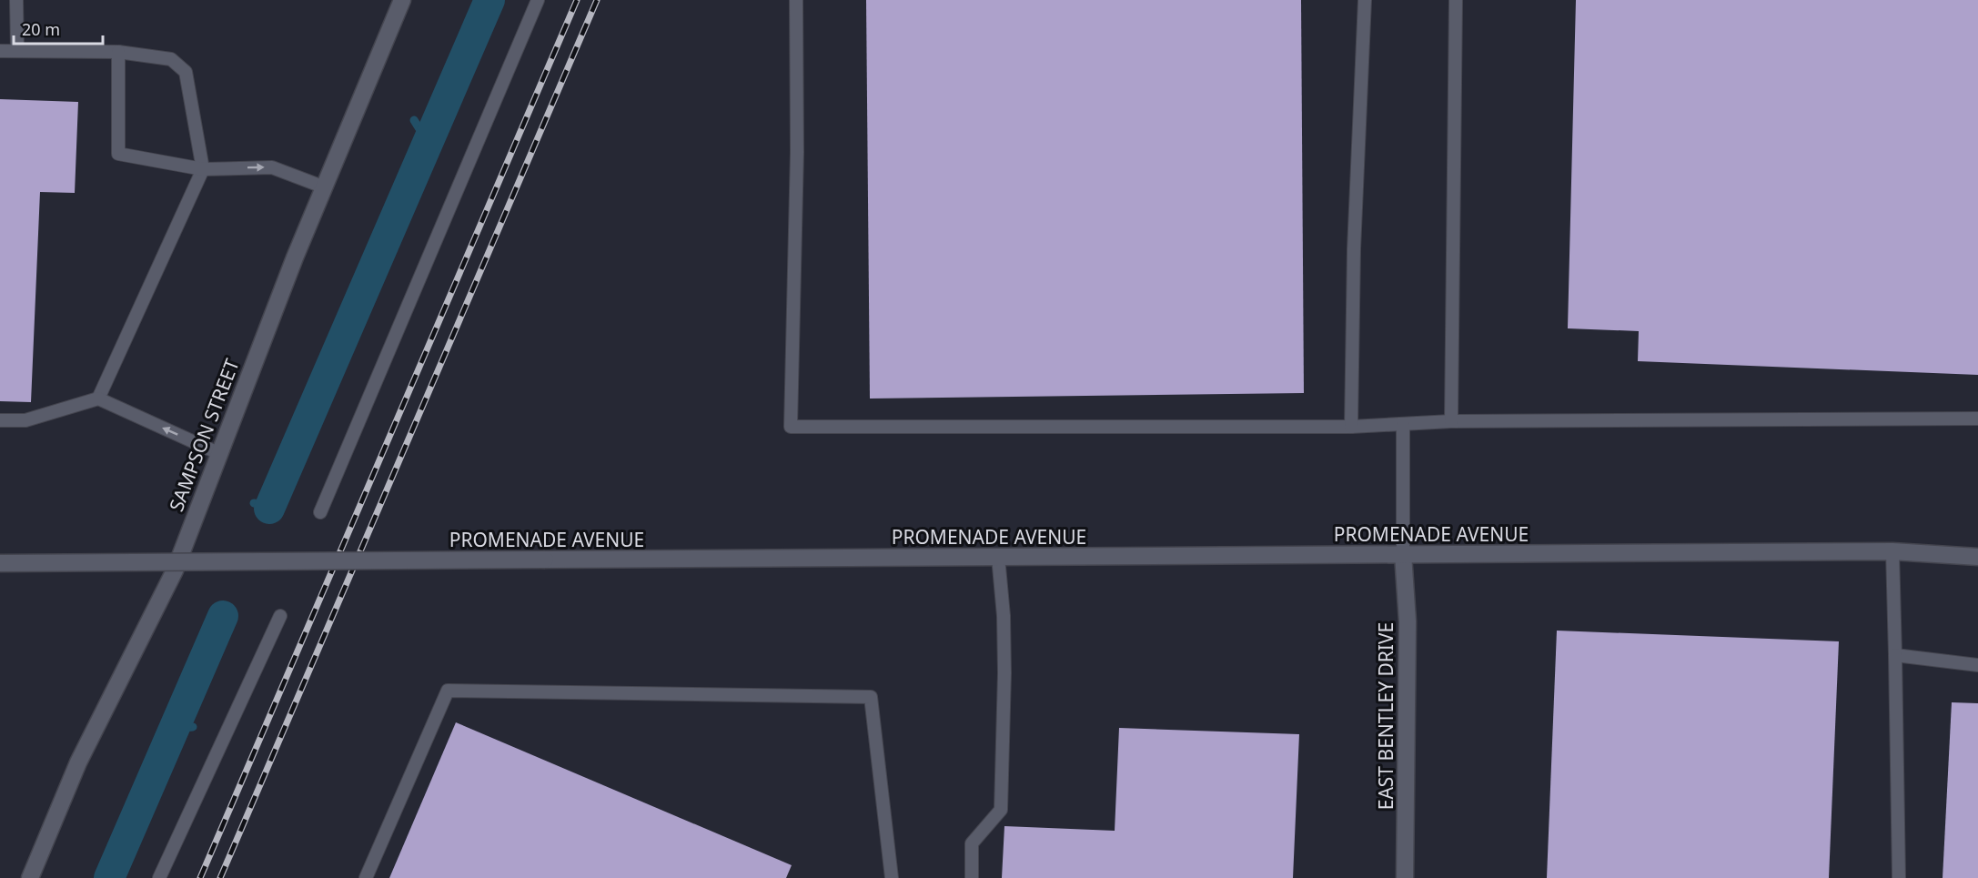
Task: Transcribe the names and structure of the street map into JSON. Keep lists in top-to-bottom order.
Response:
{
  "streets": {
    "main road": ["SAMPSON STREET", "PROMENADE AVENUE", "EAST BENTLEY DRIVE"]
  },
  "crossings": [
    ["PROMENADE AVENUE", "EAST BENTLEY DRIVE"]
  ],
  "scale_bar": "20 m"
}
